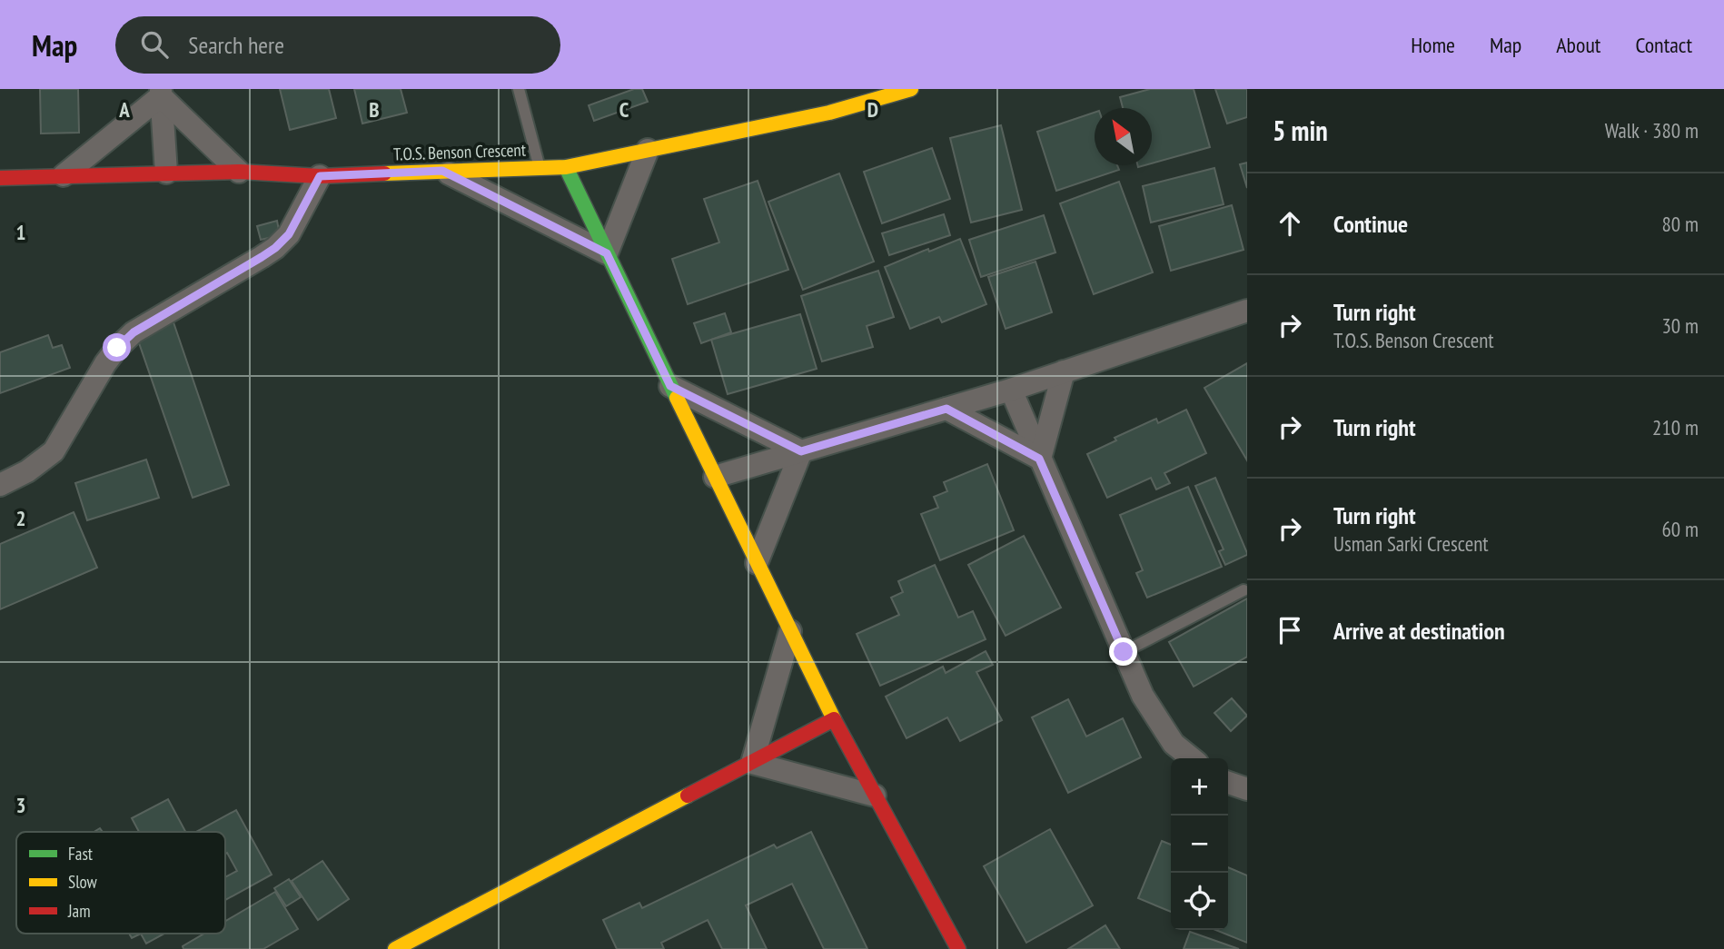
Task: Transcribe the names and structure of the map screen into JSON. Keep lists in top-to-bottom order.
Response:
{
  "streets": {
    "street": ["T.O.S. Benson Crescent"]
  },
  "legend": ["Fast", "Slow", "Jam"],
  "north": "top left",
  "page": {
    "header": "Map",
    "search": "Search here",
    "nav": [
      "Home",
      "Map",
      "About",
      "Contact"
    ],
    "heading": ["5 min", "Walk · 380 m"],
    "list": [
      ["Continue", "80 m"],
      ["Turn right", "T.O.S. Benson Crescent", "30 m"],
      ["Turn right", "210 m"],
      ["Turn right", "Usman Sarki Crescent", "60 m"],
      "Arrive at destination"
    ],
    "map_buttons": ["+", "−"]
  },
  "grid": {
    "columns": [
      "A",
      "B",
      "C",
      "D"
    ],
    "rows": ["1", "2", "3"]
  }
}
